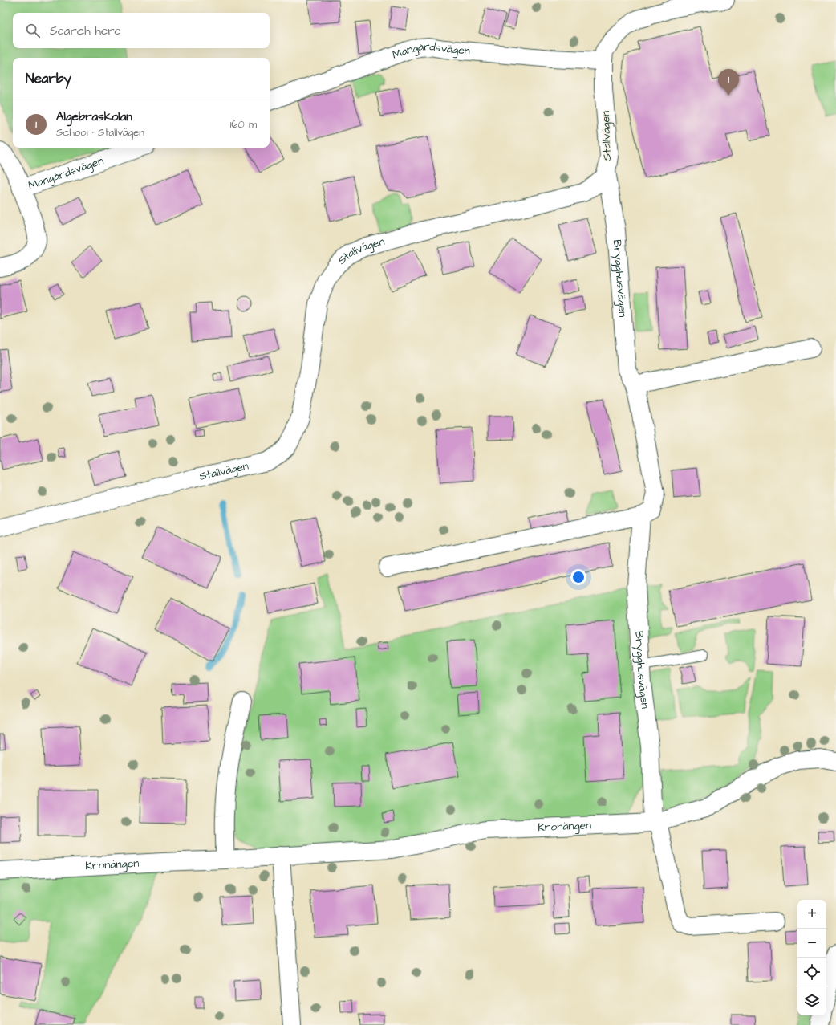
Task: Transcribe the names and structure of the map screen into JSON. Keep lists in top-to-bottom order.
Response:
{
  "streets": {
    "street": [
      "Mangårdsvägen",
      "Stallvägen",
      "Brygghusvägen",
      "Kronängen"
    ]
  },
  "crossings": [
    ["Mangårdsvägen", "Stallvägen"],
    ["Stallvägen", "Brygghusvägen"],
    ["Brygghusvägen", "Kronängen"]
  ],
  "page": {
    "search": "Search here",
    "heading": "Nearby",
    "pins": "1",
    "list": [
      {
        "mark": "1",
        "name": "Algebraskolan",
        "note": "School · Stallvägen",
        "value": "160 m"
      }
    ],
    "map_buttons": ["+", "−"]
  }
}
